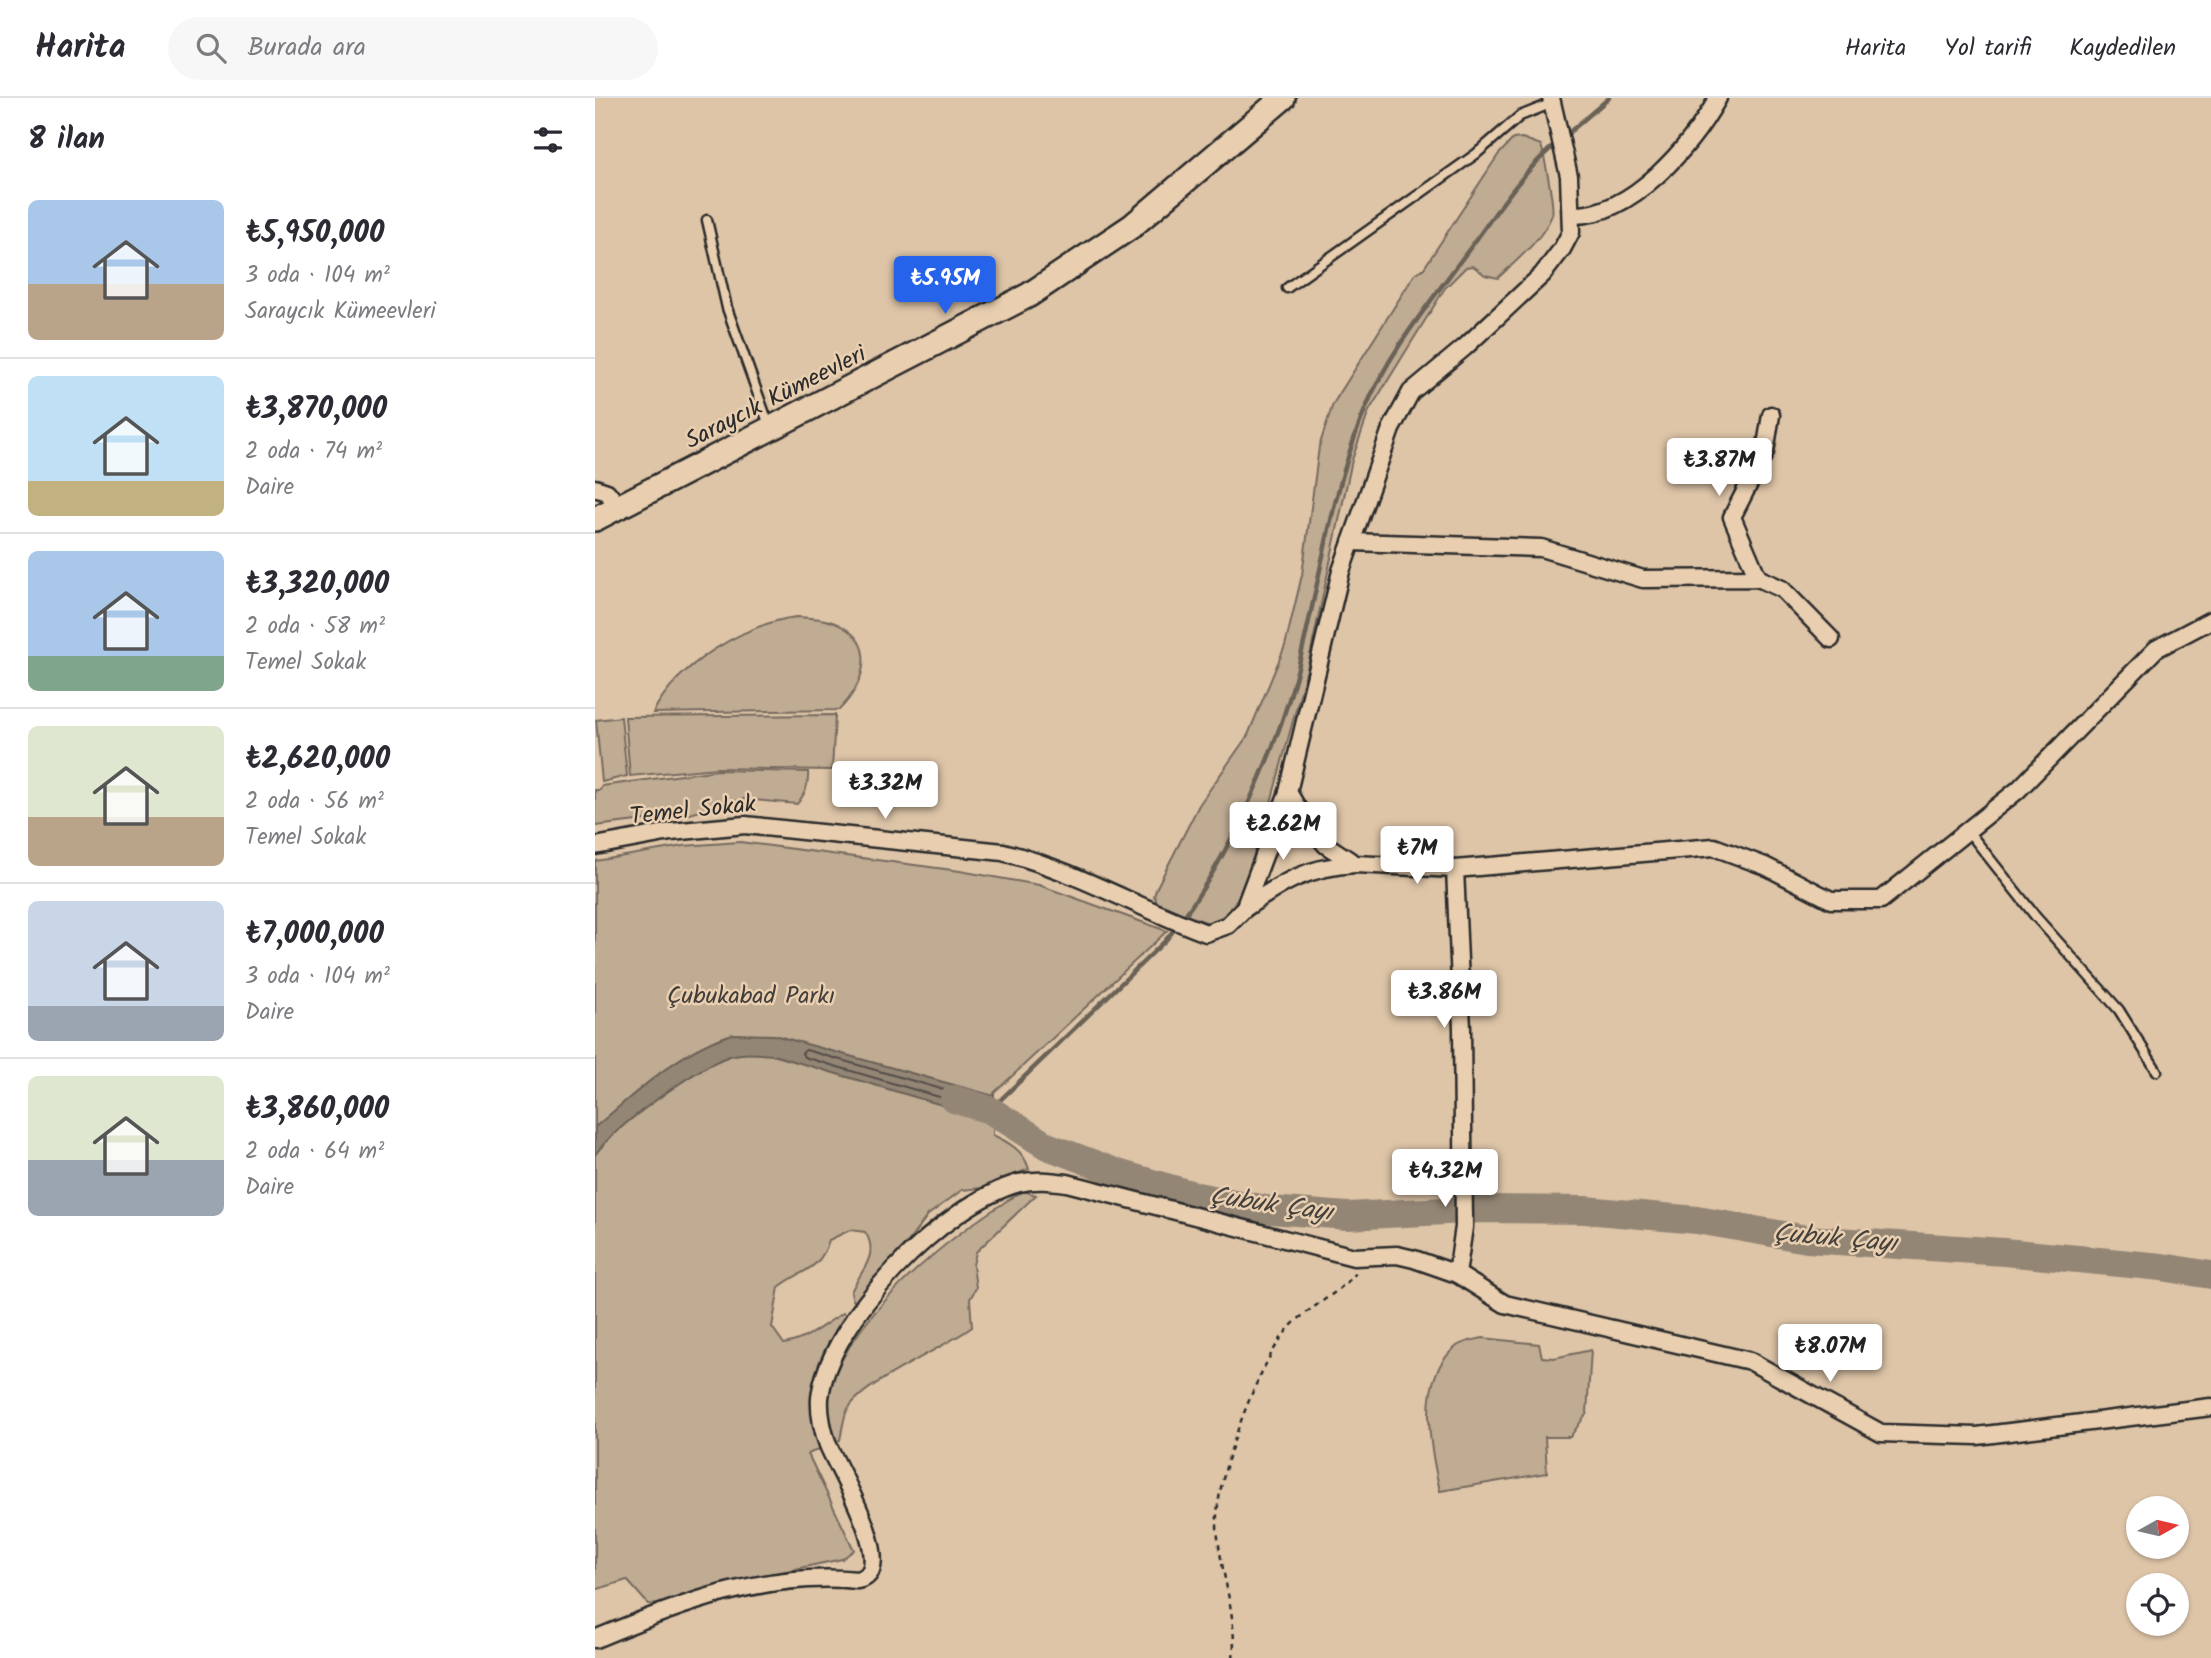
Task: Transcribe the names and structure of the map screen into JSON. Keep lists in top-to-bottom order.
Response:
{
  "streets": {
    "main road": ["Saraycık Kümeevleri"],
    "street": ["Temel Sokak"]
  },
  "water": ["Çubuk Çayı"],
  "parks": ["Çubukabad Parkı"],
  "north": "right",
  "page": {
    "header": "Harita",
    "search": "Burada ara",
    "nav": ["Harita", "Yol tarifi", "Kaydedilen"],
    "heading": "8 ilan",
    "list": [
      {
        "name": "₺5,950,000",
        "note": "3 oda · 104 m² · Saraycık Kümeevleri"
      },
      {
        "name": "₺3,870,000",
        "note": "2 oda · 74 m² · Daire"
      },
      {
        "name": "₺3,320,000",
        "note": "2 oda · 58 m² · Temel Sokak"
      },
      {
        "name": "₺2,620,000",
        "note": "2 oda · 56 m² · Temel Sokak"
      },
      {
        "name": "₺7,000,000",
        "note": "3 oda · 104 m² · Daire"
      },
      {
        "name": "₺3,860,000",
        "note": "2 oda · 64 m² · Daire"
      }
    ],
    "price": [
      "₺5.95M",
      "₺3.87M",
      "₺3.32M",
      "₺2.62M",
      "₺7M",
      "₺3.86M",
      "₺4.32M",
      "₺8.07M"
    ]
  }
}
